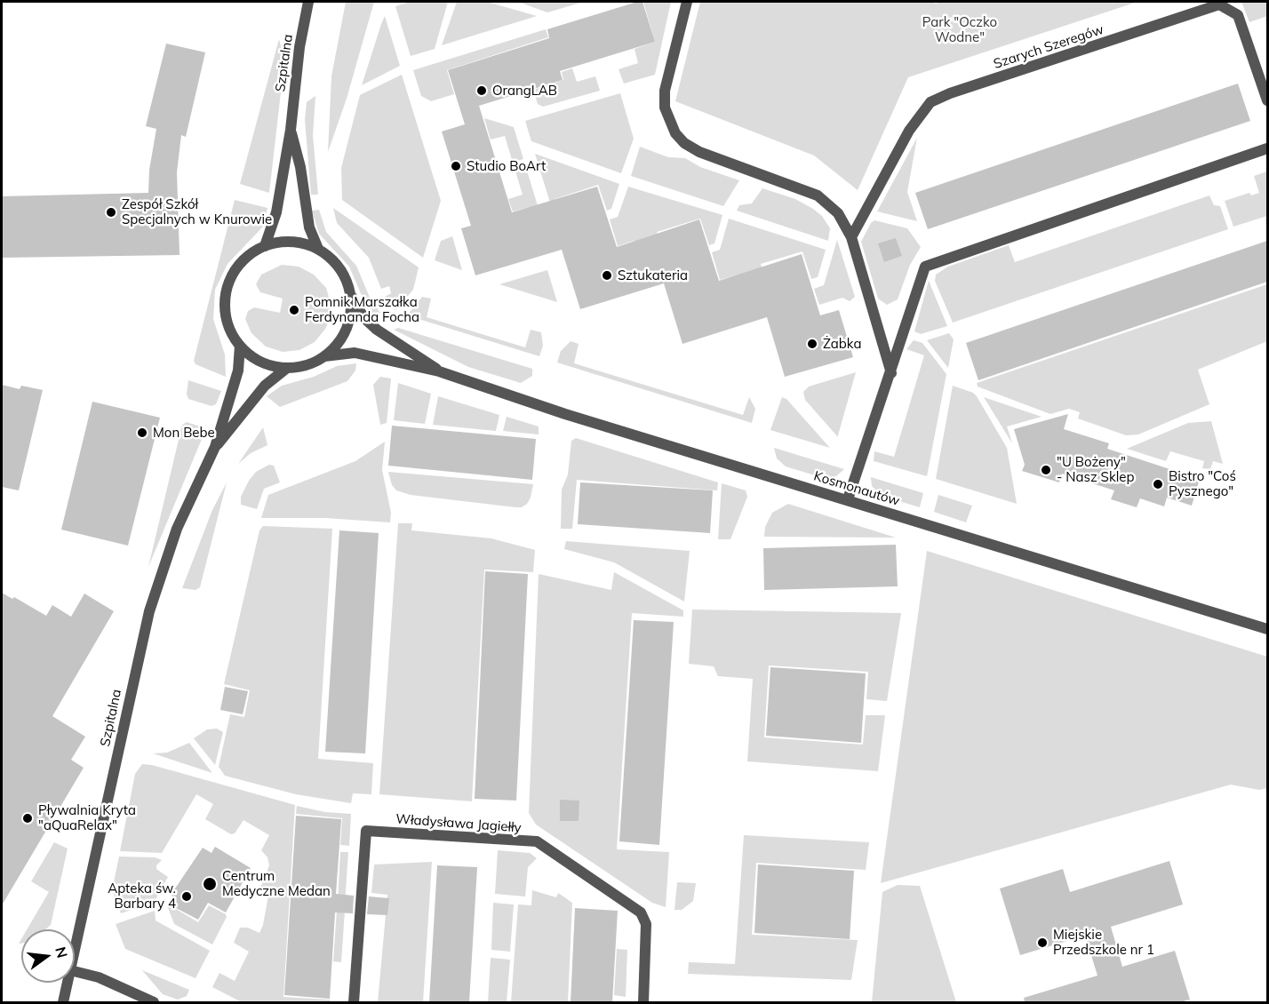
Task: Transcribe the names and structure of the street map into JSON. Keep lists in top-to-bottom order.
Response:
{
  "streets": {
    "street": [
      "Szarych Szeregów",
      "Szpitalna",
      "Kosmonautów",
      "Władysława Jagiełły"
    ]
  },
  "crossings": [
    ["Szpitalna", "Kosmonautów"]
  ],
  "parks": ["Park \"Oczko Wodne\""],
  "places": [
    "OrangLAB",
    "Studio BoArt",
    "Zespół Szkół Specjalnych w Knurowie",
    "Sztukateria",
    "Pomnik Marszałka Ferdynanda Focha",
    "Żabka",
    "Mon Bebe",
    "\"U Bożeny\" - Nasz Sklep",
    "Bistro \"Coś Pysznego\"",
    "Pływalnia Kryta \"aQuaRelax\"",
    "Centrum Medyczne Medan",
    "Apteka św. Barbary 4",
    "Miejskie Przedszkole nr 1"
  ],
  "north": "right"
}
